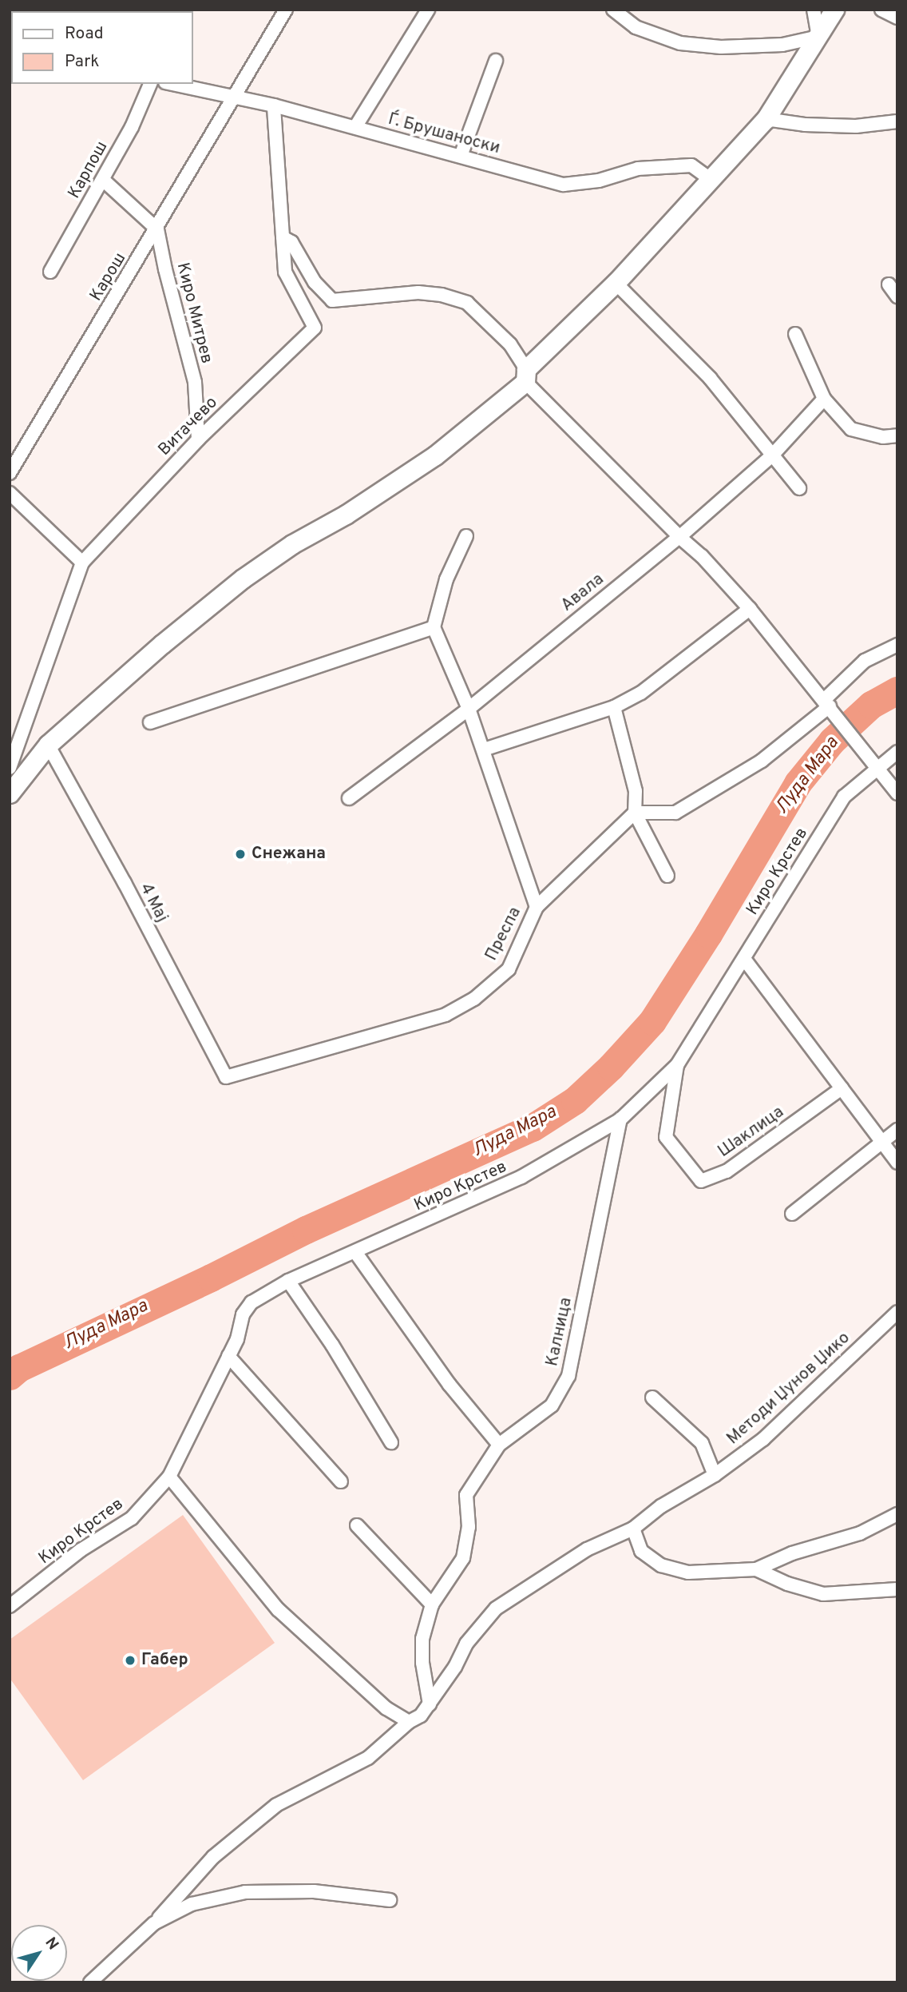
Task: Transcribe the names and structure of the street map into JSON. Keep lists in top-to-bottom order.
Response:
{
  "streets": {
    "street": [
      "Ѓ. Брушаноски",
      "Карпош",
      "Карош",
      "Киро Митрев",
      "Витачево",
      "Авала",
      "Киро Крстев",
      "4 Мај",
      "Преспа",
      "Шаклица",
      "Калница",
      "Методи Џунов Џико"
    ]
  },
  "crossings": [
    ["Ѓ. Брушаноски", "Карош"],
    ["Ѓ. Брушаноски", "Витачево"],
    ["Карош", "Киро Митрев"],
    ["Киро Митрев", "Витачево"],
    ["Киро Крстев", "Шаклица"],
    ["Киро Крстев", "Калница"],
    ["4 Мај", "Преспа"],
    ["Калница", "Методи Џунов Џико"]
  ],
  "water": ["Луда Мара"],
  "places": ["Снежана", "Габер"],
  "legend": ["Road", "Park"],
  "north": "top right"
}
